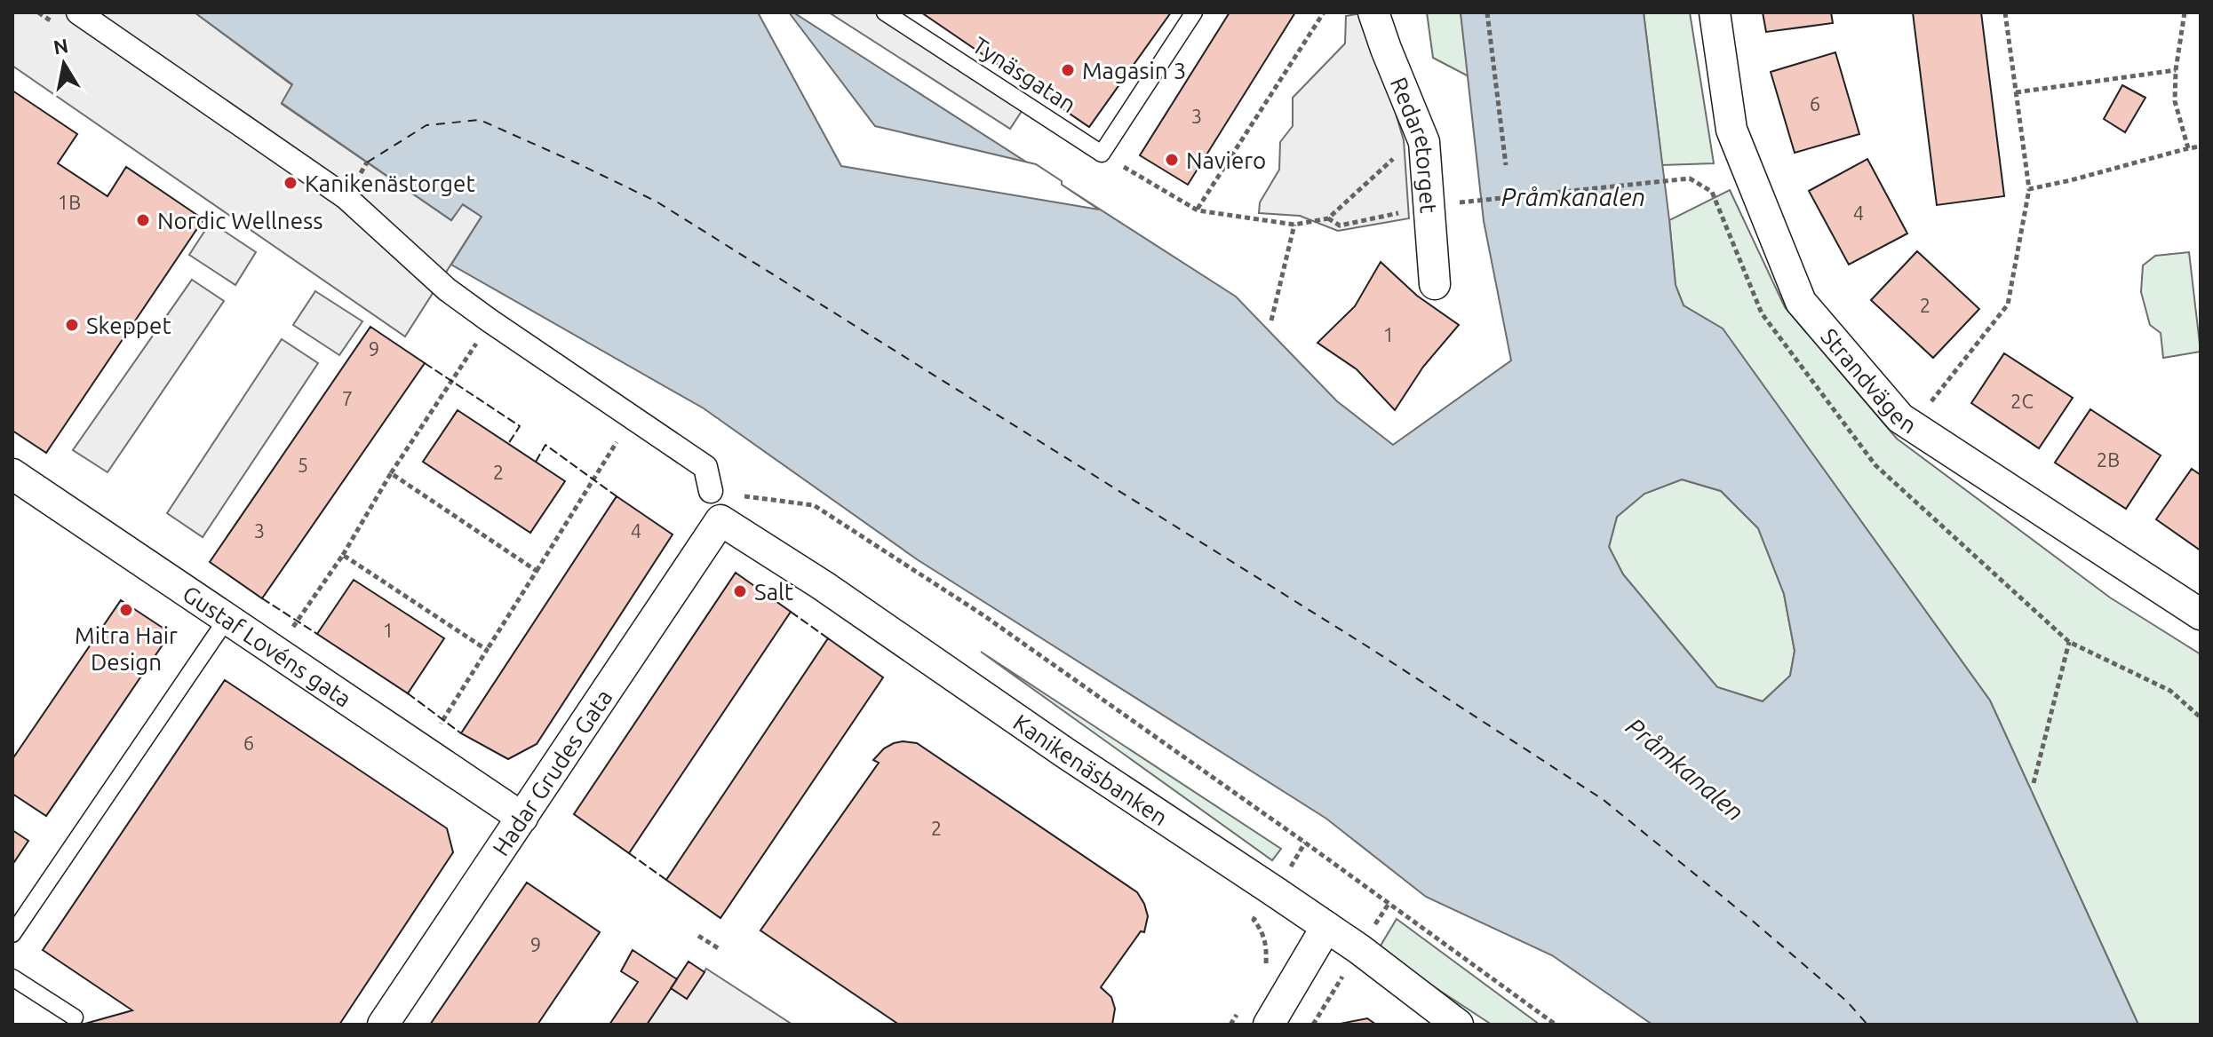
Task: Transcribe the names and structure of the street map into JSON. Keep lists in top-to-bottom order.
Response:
{
  "streets": {
    "street": [
      "Redaretorget",
      "Strandvägen",
      "Gustaf Lovéns gata",
      "Kanikenäsbanken",
      "Hadar Grudes Gata"
    ],
    "lane": ["Tynäsgatan"]
  },
  "crossings": [
    ["Gustaf Lovéns gata", "Hadar Grudes Gata"],
    ["Kanikenäsbanken", "Hadar Grudes Gata"]
  ],
  "water": ["Pråmkanalen"],
  "places": [
    "Magasin 3",
    "Naviero",
    "Kanikenästorget",
    "Nordic Wellness",
    "Skeppet",
    "Salt",
    "Mitra Hair Design"
  ],
  "house_numbers": [
    "6",
    "3",
    "1B",
    "4",
    "2",
    "1",
    "9",
    "7",
    "2C",
    "2B",
    "5",
    "2",
    "3",
    "4",
    "1",
    "6",
    "2",
    "9"
  ],
  "north": "top"
}
